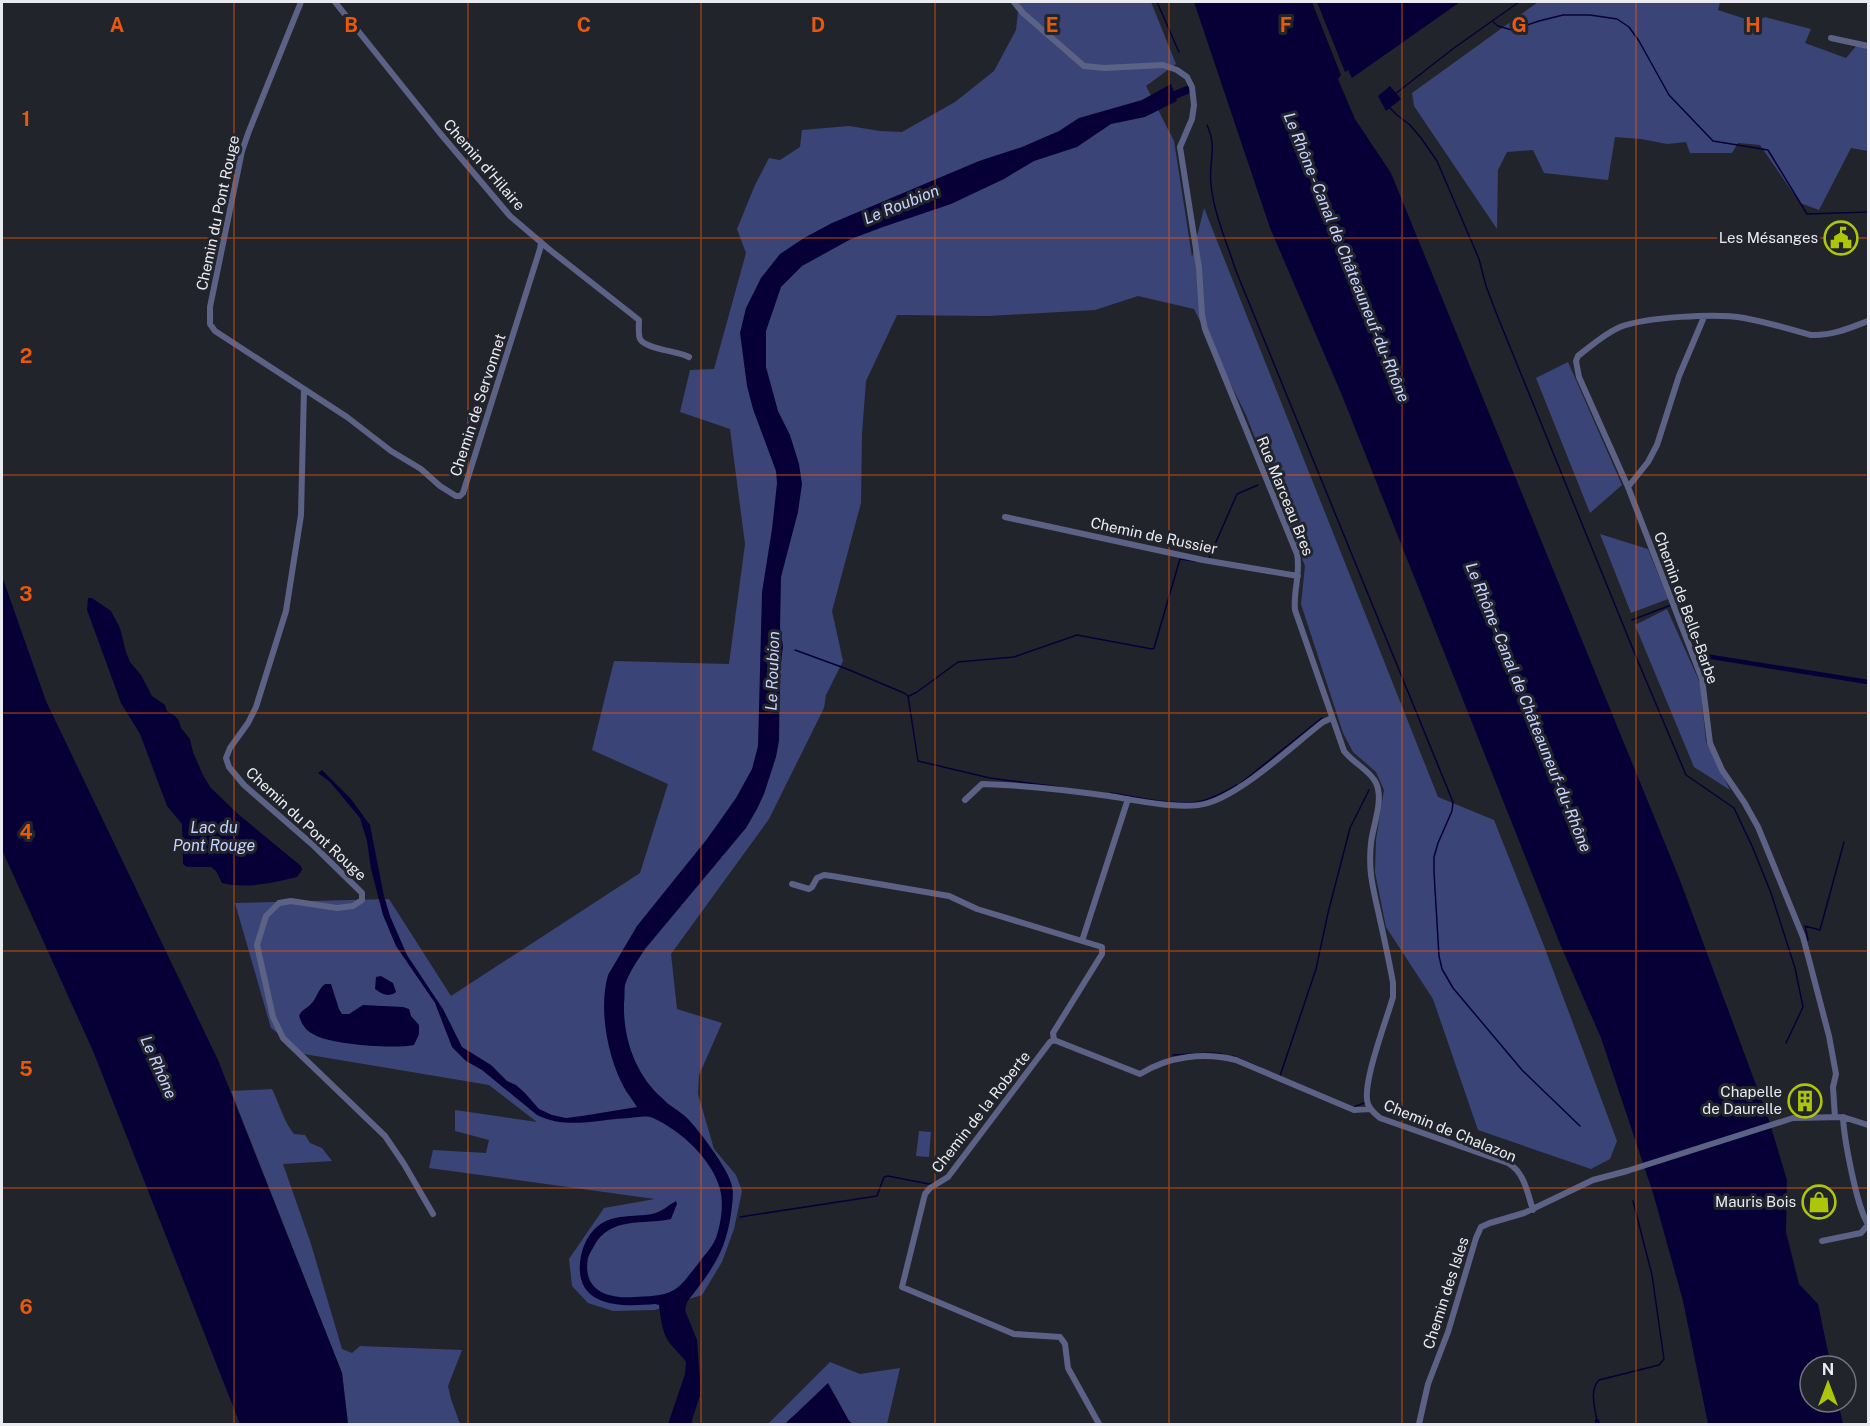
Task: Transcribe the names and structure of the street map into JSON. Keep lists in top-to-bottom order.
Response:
{
  "streets": {
    "street": [
      "Chemin d'Hilaire",
      "Chemin du Pont Rouge",
      "Chemin de Servonnet",
      "Rue Marceau Bres",
      "Chemin de Russier",
      "Chemin de Belle-Barbe",
      "Chemin de la Roberte",
      "Chemin de Chalazon",
      "Chemin des Isles"
    ]
  },
  "crossings": [
    ["Chemin d'Hilaire", "Chemin de Servonnet"],
    ["Chemin du Pont Rouge", "Chemin de Servonnet"],
    ["Rue Marceau Bres", "Chemin de Russier"],
    ["Rue Marceau Bres", "Chemin de Chalazon"],
    ["Chemin de Belle-Barbe", "Chemin des Isles"],
    ["Chemin de Chalazon", "Chemin des Isles"]
  ],
  "water": [
    "Le Roubion",
    "Le Rhône - Canal de Châteauneuf-du-Rhône",
    "Lac du Pont Rouge",
    "Le Rhône"
  ],
  "places": {
    "public building": ["Les Mésanges"],
    "building": ["Chapelle de Daurelle"],
    "shop": ["Mauris Bois"]
  },
  "north": "top",
  "grid": {
    "columns": [
      "A",
      "B",
      "C",
      "D",
      "E",
      "F",
      "G",
      "H"
    ],
    "rows": [
      "1",
      "2",
      "3",
      "4",
      "5",
      "6"
    ]
  }
}
